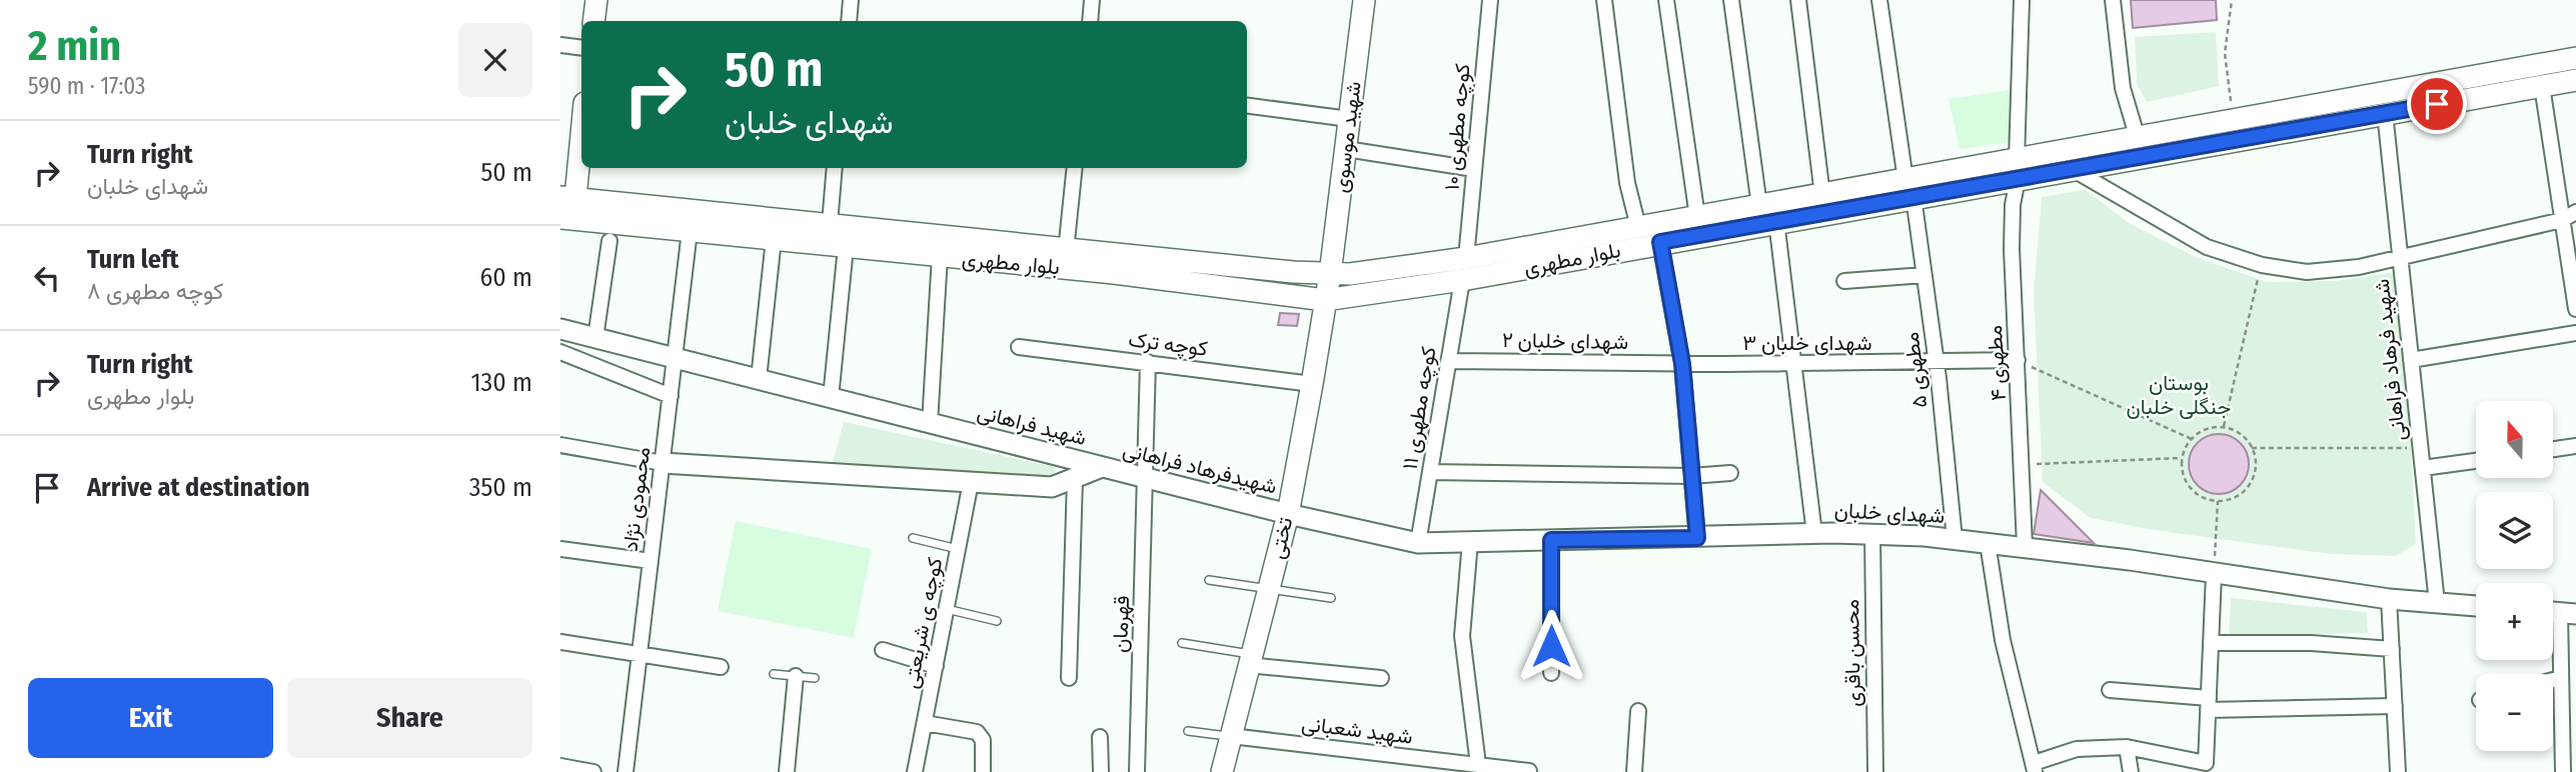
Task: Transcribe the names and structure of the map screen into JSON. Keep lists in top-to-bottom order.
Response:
{
  "streets": {
    "main road": ["شهید موسوی", "بلوار مطهری", "تختی"],
    "street": [
      "کوچه مطهری ۱۰",
      "شهدای خلبان ۲",
      "شهدای خلبان ۳",
      "کوچه ترک",
      "شهید فرهاد فراهانی",
      "مطهری ۴",
      "مطهری ۵",
      "کوچه مطهری ۱۱",
      "شهید فراهانی",
      "شهیدفرهاد فراهانی",
      "محمودی نژاد",
      "شهدای خلبان",
      "کوچه ی شریعتی",
      "قهرمان",
      "محسن باقری",
      "شهید شعبانی"
    ]
  },
  "crossings": [
    ["کوچه مطهری ۱۰", "بلوار مطهری"],
    ["شهید موسوی", "بلوار مطهری"],
    ["شهید موسوی", "تختی"],
    ["بلوار مطهری", "شهید فرهاد فراهانی"],
    ["بلوار مطهری", "مطهری ۴"],
    ["بلوار مطهری", "مطهری ۵"],
    ["بلوار مطهری", "کوچه مطهری ۱۱"],
    ["بلوار مطهری", "محمودی نژاد"],
    ["بلوار مطهری", "تختی"],
    ["شهدای خلبان ۲", "شهدای خلبان ۳"],
    ["شهدای خلبان ۲", "کوچه مطهری ۱۱"],
    ["شهدای خلبان ۳", "مطهری ۴"],
    ["شهدای خلبان ۳", "مطهری ۵"],
    ["کوچه ترک", "تختی"],
    ["کوچه ترک", "قهرمان"],
    ["شهید فرهاد فراهانی", "شهدای خلبان"],
    ["مطهری ۴", "شهدای خلبان"],
    ["مطهری ۵", "شهدای خلبان"],
    ["کوچه مطهری ۱۱", "شهدای خلبان"],
    ["شهید فراهانی", "شهیدفرهاد فراهانی"],
    ["شهید فراهانی", "محمودی نژاد"],
    ["شهید فراهانی", "کوچه ی شریعتی"],
    ["شهیدفرهاد فراهانی", "شهدای خلبان"],
    ["شهیدفرهاد فراهانی", "تختی"],
    ["شهیدفرهاد فراهانی", "قهرمان"],
    ["شهدای خلبان", "تختی"],
    ["شهدای خلبان", "محسن باقری"],
    ["تختی", "شهید شعبانی"]
  ],
  "parks": ["بوستان جنگلی خلبان"],
  "north": "top",
  "page": {
    "heading": ["2 min", "590 m · 17:03"],
    "turn": ["50 m", "شهدای خلبان"],
    "list": [
      {
        "name": "Turn right",
        "note": "شهدای خلبان",
        "value": "50 m"
      },
      {
        "name": "Turn left",
        "note": "کوچه مطهری ۸",
        "value": "60 m"
      },
      {
        "name": "Turn right",
        "note": "بلوار مطهری",
        "value": "130 m"
      },
      {
        "name": "Arrive at destination",
        "value": "350 m"
      }
    ],
    "map_buttons": ["+", "−"],
    "buttons": ["Exit", "Share"]
  }
}
